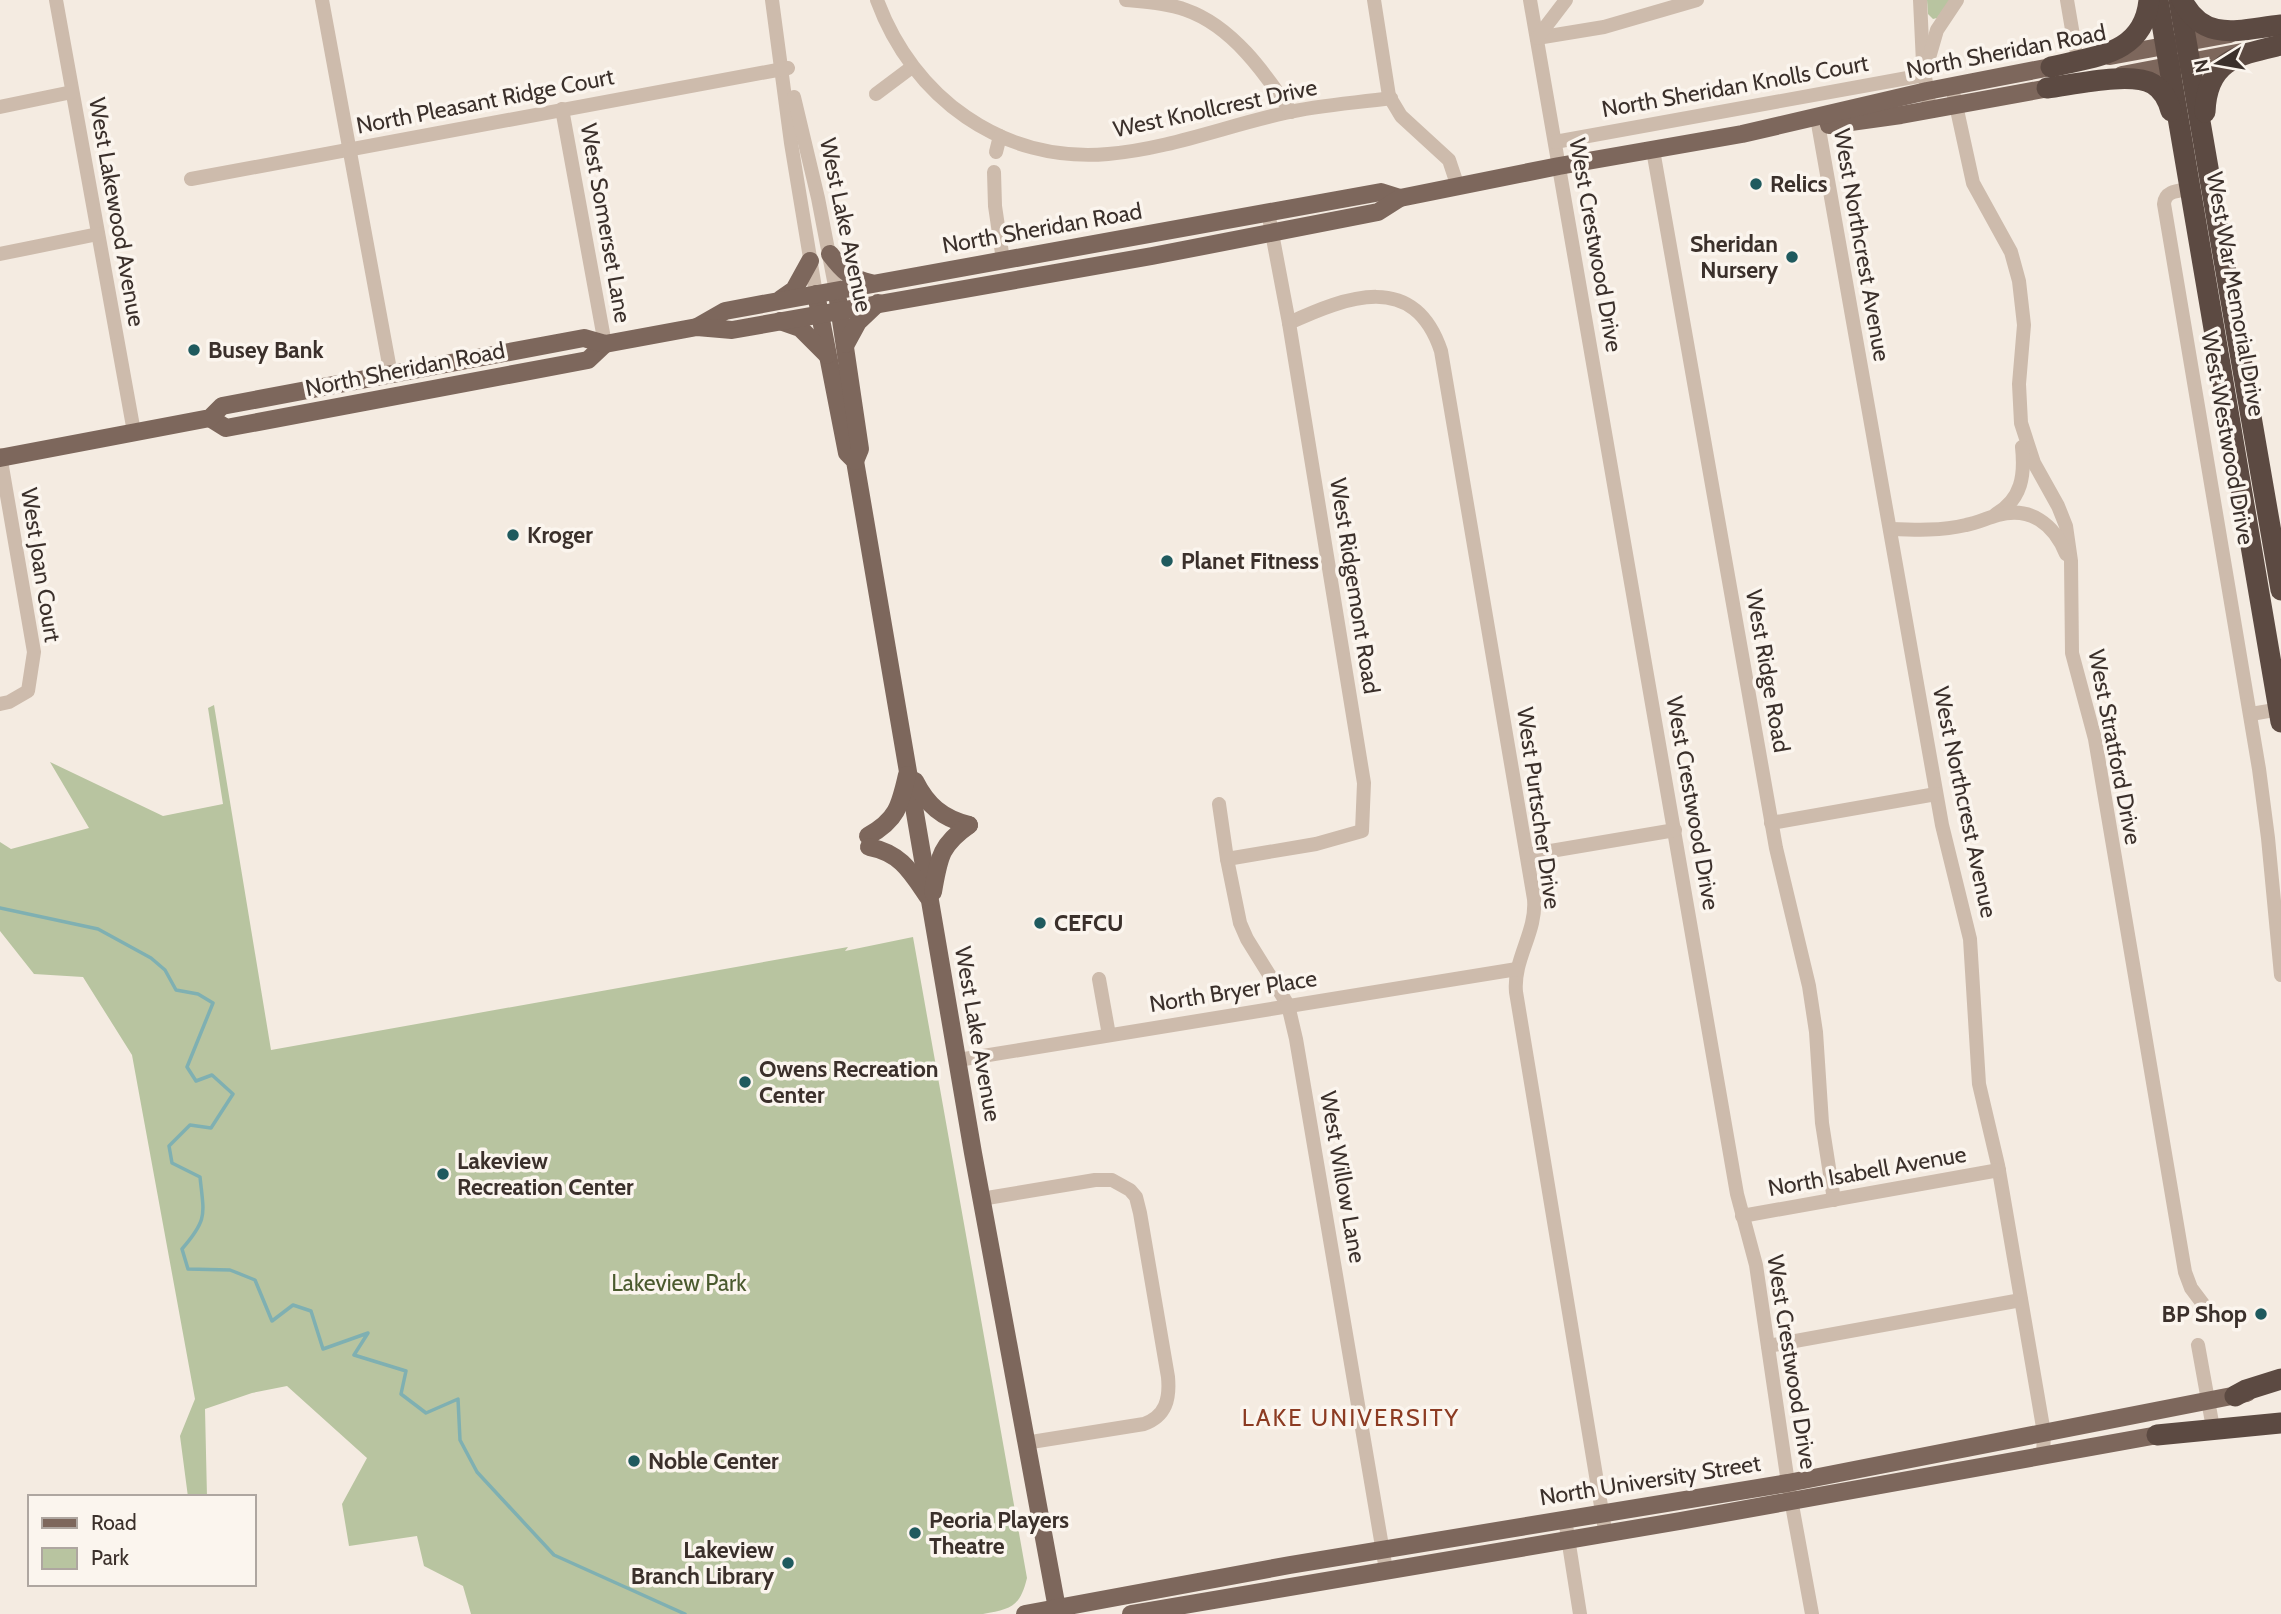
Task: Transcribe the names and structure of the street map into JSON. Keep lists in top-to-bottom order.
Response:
{
  "streets": {
    "highway": ["West War Memorial Drive"],
    "main road": ["North Sheridan Road", "West Lake Avenue", "North University Street"],
    "street": [
      "North Sheridan Knolls Court",
      "North Pleasant Ridge Court",
      "West Knollcrest Drive",
      "West Lakewood Avenue",
      "West Somerset Lane",
      "West Crestwood Drive",
      "West Northcrest Avenue",
      "West Westwood Drive",
      "West Joan Court",
      "West Ridgemont Road",
      "West Ridge Road",
      "West Stratford Drive",
      "West Purtscher Drive",
      "North Bryer Place",
      "North Isabell Avenue",
      "West Willow Lane"
    ]
  },
  "crossings": [
    ["North Sheridan Road", "North Sheridan Knolls Court"],
    ["North Sheridan Road", "West Lakewood Avenue"],
    ["North Sheridan Road", "West Somerset Lane"],
    ["North Sheridan Road", "West Lake Avenue"],
    ["North Sheridan Road", "West Crestwood Drive"],
    ["North Sheridan Road", "West Northcrest Avenue"],
    ["North Sheridan Road", "West War Memorial Drive"],
    ["North Sheridan Road", "West Joan Court"],
    ["North Sheridan Road", "West Ridgemont Road"],
    ["North Sheridan Road", "West Ridge Road"],
    ["North Sheridan Road", "West Stratford Drive"],
    ["North Sheridan Knolls Court", "West Crestwood Drive"],
    ["North Pleasant Ridge Court", "West Somerset Lane"],
    ["North Pleasant Ridge Court", "West Lake Avenue"],
    ["West Lake Avenue", "North Bryer Place"],
    ["West Lake Avenue", "North University Street"],
    ["West Crestwood Drive", "North Isabell Avenue"],
    ["West Crestwood Drive", "North University Street"],
    ["West Northcrest Avenue", "North Isabell Avenue"],
    ["West Northcrest Avenue", "North University Street"],
    ["West War Memorial Drive", "West Westwood Drive"],
    ["West Ridgemont Road", "West Purtscher Drive"],
    ["West Ridgemont Road", "West Willow Lane"],
    ["West Ridge Road", "North Isabell Avenue"],
    ["West Purtscher Drive", "North Bryer Place"],
    ["West Purtscher Drive", "North University Street"],
    ["North Bryer Place", "West Willow Lane"],
    ["West Willow Lane", "North University Street"]
  ],
  "districts": ["LAKE UNIVERSITY"],
  "parks": ["Lakeview Park"],
  "places": [
    "Relics",
    "Sheridan Nursery",
    "Busey Bank",
    "Kroger",
    "Planet Fitness",
    "CEFCU",
    "Owens Recreation Center",
    "Lakeview Recreation Center",
    "BP Shop",
    "Noble Center",
    "Peoria Players Theatre",
    "Lakeview Branch Library"
  ],
  "legend": ["Road", "Park"],
  "north": "left"
}
